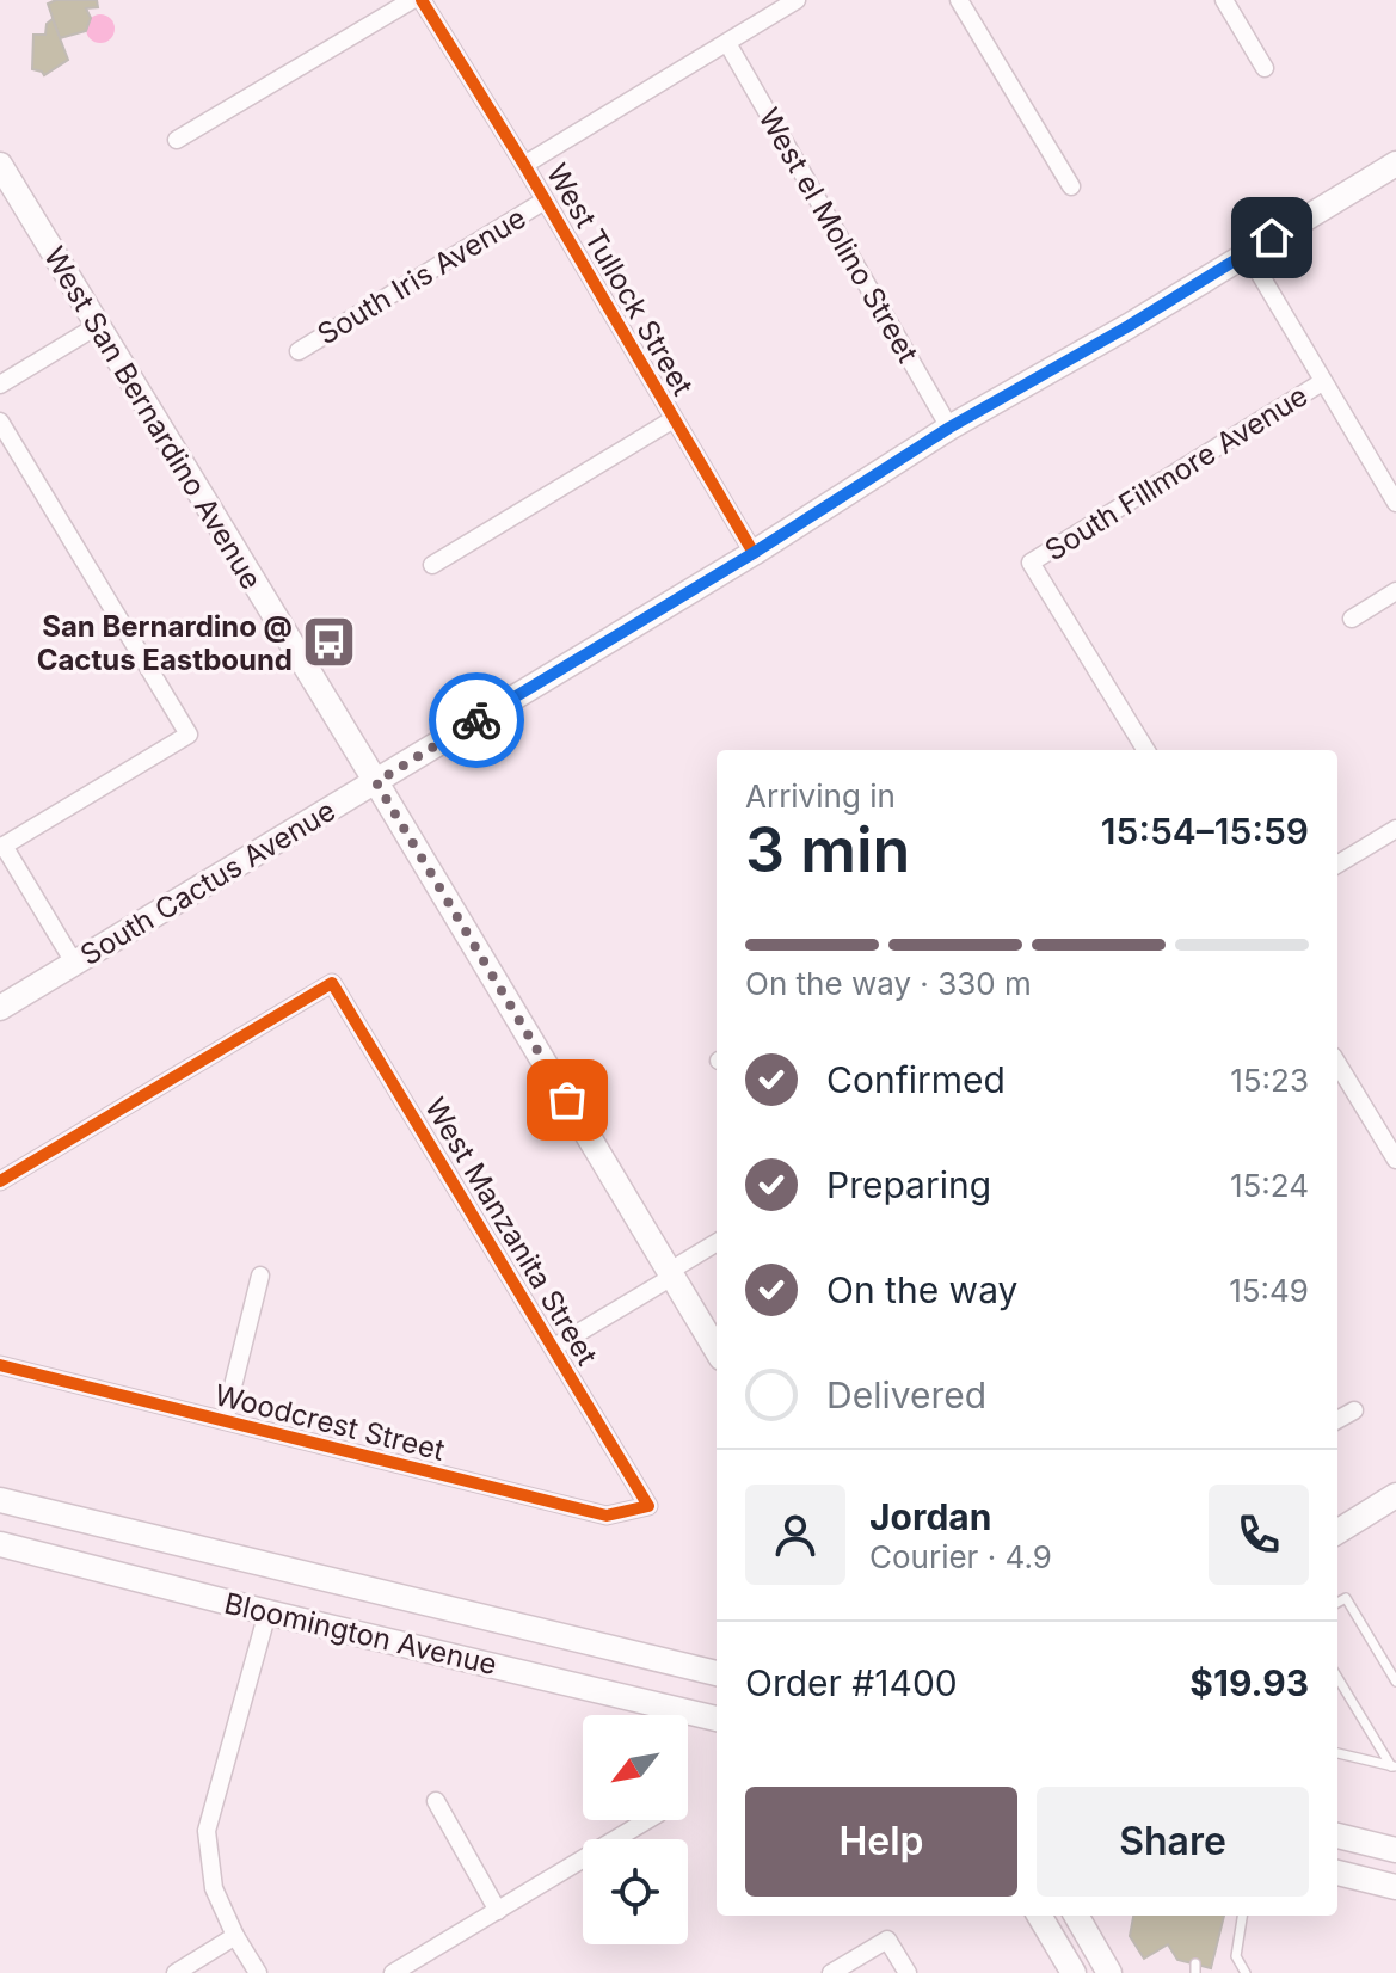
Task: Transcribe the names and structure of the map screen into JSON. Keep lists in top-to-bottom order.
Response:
{
  "streets": {
    "main road": ["West San Bernardino Avenue", "South Cactus Avenue", "Bloomington Avenue"],
    "street": [
      "West el Molino Street",
      "South Iris Avenue",
      "West Tullock Street",
      "South Fillmore Avenue",
      "West Manzanita Street",
      "Woodcrest Street"
    ]
  },
  "crossings": [
    ["West el Molino Street", "South Iris Avenue"],
    ["West el Molino Street", "South Cactus Avenue"],
    ["South Iris Avenue", "West Tullock Street"],
    ["West Tullock Street", "South Cactus Avenue"],
    ["West San Bernardino Avenue", "South Cactus Avenue"],
    ["West Manzanita Street", "Woodcrest Street"]
  ],
  "places": {
    "bus stop": ["San Bernardino @ Cactus Eastbound"]
  },
  "north": "bottom left",
  "page": {
    "heading": ["3 min", "Arriving in", "15:54–15:59"],
    "panel": [
      "Jordan",
      "Courier · 4.9",
      "Order #1400",
      "$19.93"
    ],
    "bar": "On the way · 330 m",
    "list": [
      ["Confirmed", "15:23"],
      ["Preparing", "15:24"],
      ["On the way", "15:49"],
      "Delivered"
    ],
    "buttons": ["Help", "Share"]
  }
}
